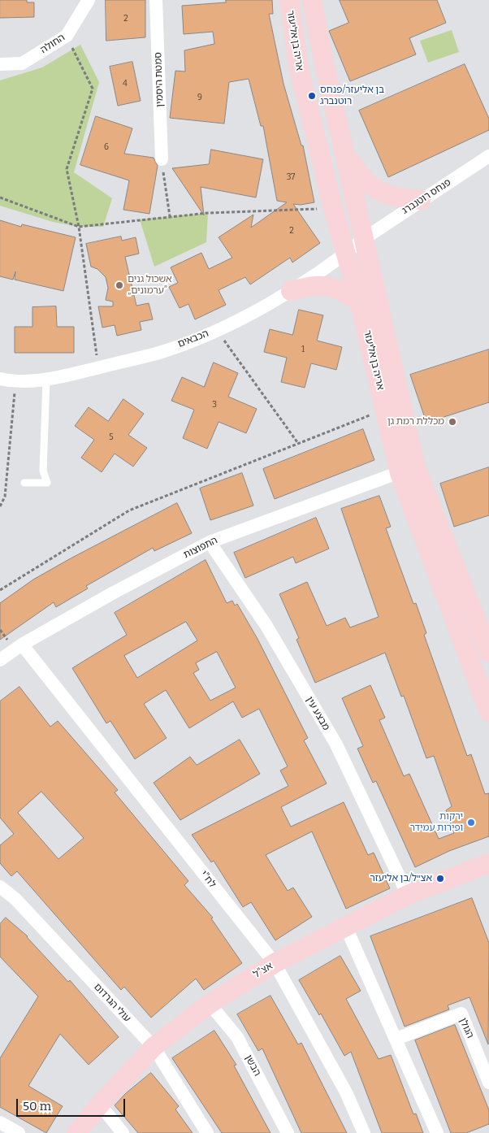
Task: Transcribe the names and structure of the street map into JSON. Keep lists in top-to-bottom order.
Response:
{
  "streets": {
    "street": [
      "אריה בן אליעזר",
      "החולה",
      "סמטת היסמין",
      "פנחס רוטנברג",
      "הכבאים",
      "התפוצות",
      "מבצע עין",
      "לח\"י",
      "אצ\"ל",
      "עולי הגרדום",
      "הגולן",
      "הבשן"
    ]
  },
  "crossings": [
    ["אריה בן אליעזר", "פנחס רוטנברג"],
    ["אריה בן אליעזר", "הכבאים"],
    ["אריה בן אליעזר", "התפוצות"],
    ["פנחס רוטנברג", "הכבאים"],
    ["התפוצות", "מבצע עין"],
    ["התפוצות", "לח\"י"],
    ["מבצע עין", "אצ\"ל"],
    ["לח\"י", "אצ\"ל"],
    ["אצ\"ל", "עולי הגרדום"],
    ["אצ\"ל", "הבשן"]
  ],
  "places": [
    "בן אליעזר/פנחס רוטנברג",
    "אשכול גנים „ערמונים”",
    "מכללת רמת גן",
    "ירקות ופירות עמידר",
    "אצ״ל/בן אליעזר"
  ],
  "house_numbers": [
    "2",
    "4",
    "9",
    "6",
    "37",
    "2",
    "1",
    "3",
    "5"
  ],
  "scale_bar": "50 m"
}
